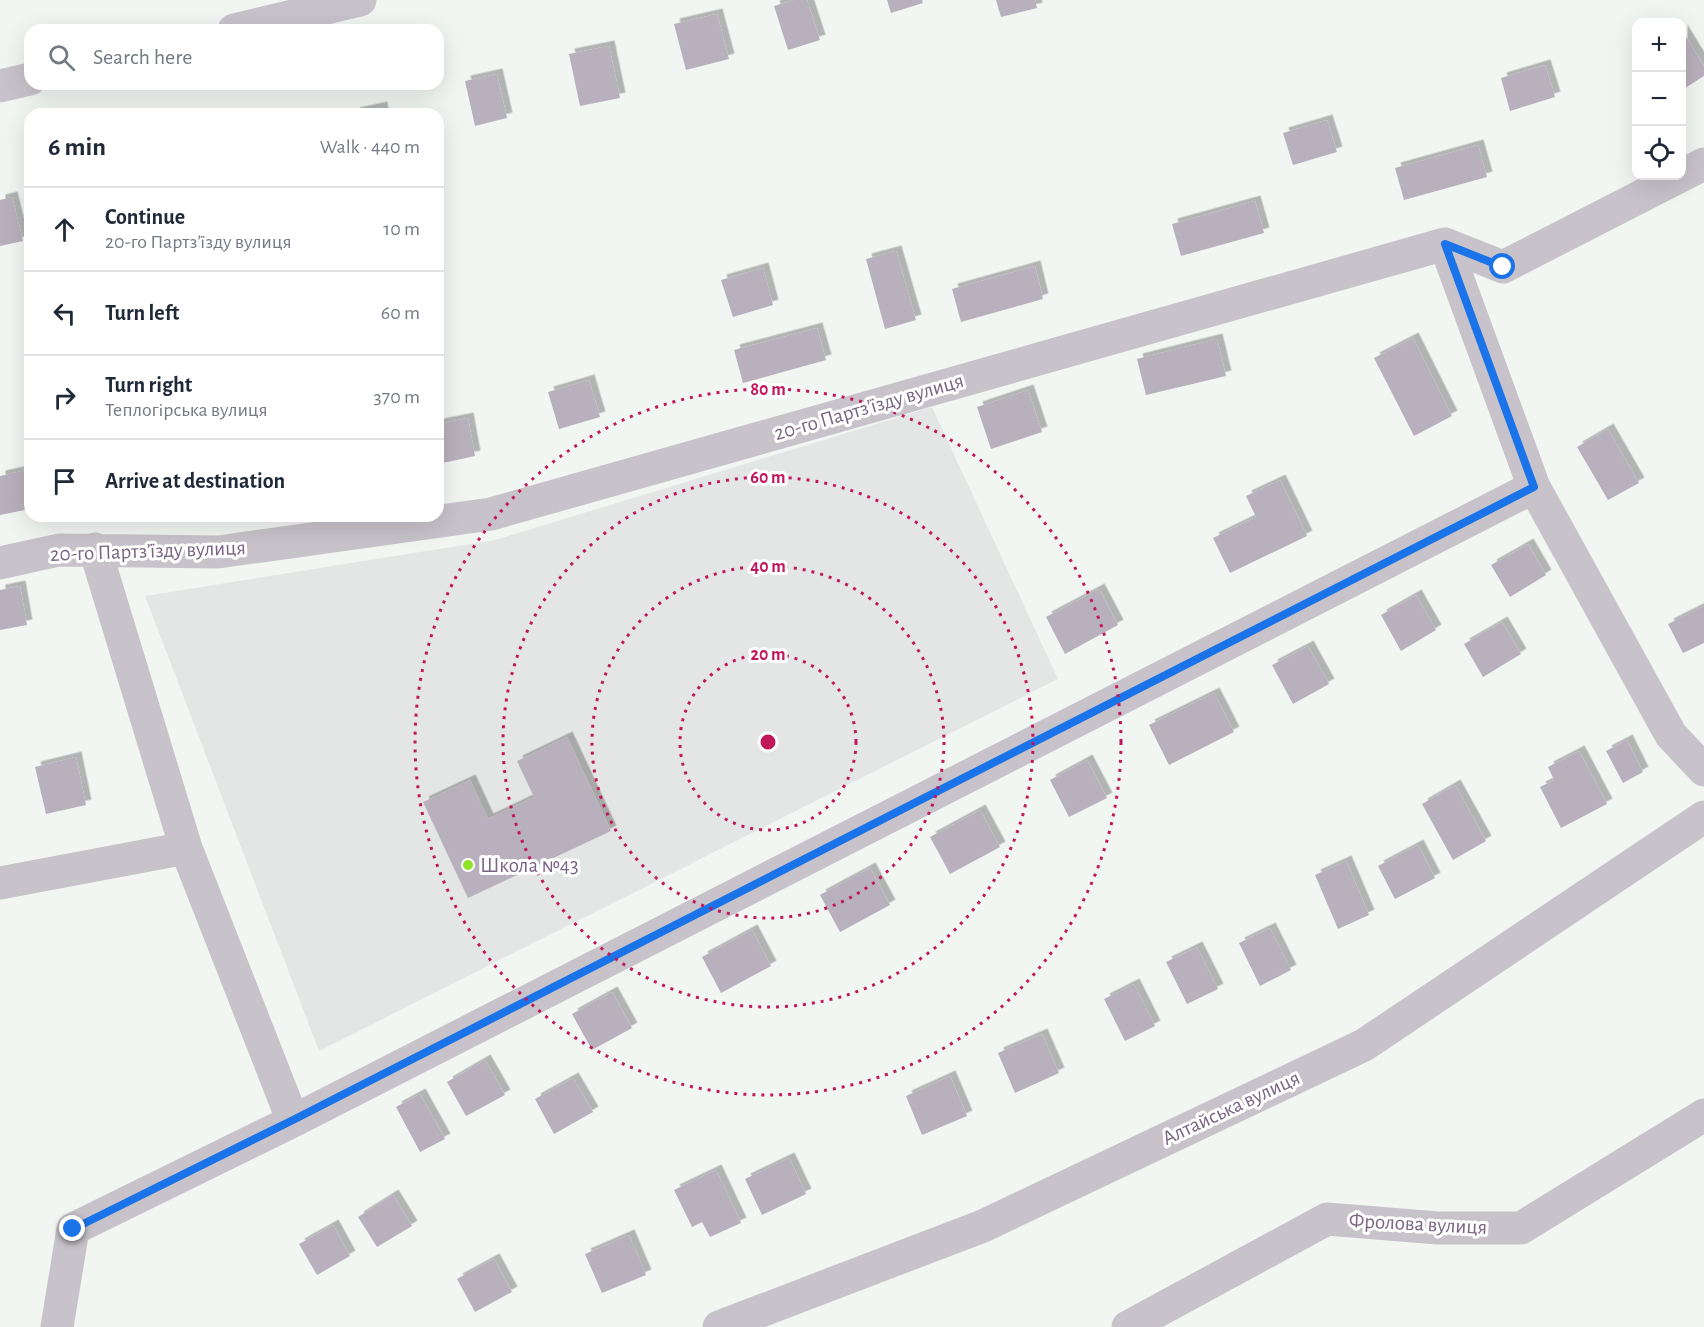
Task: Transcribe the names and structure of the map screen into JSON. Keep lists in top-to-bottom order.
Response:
{
  "streets": {
    "street": ["20-го Партз’їзду вулиця", "Алтайська вулиця", "Фролова вулиця"]
  },
  "places": ["Школа №43"],
  "page": {
    "map_buttons": ["+", "−"],
    "search": "Search here",
    "heading": ["6 min", "Walk · 440 m"],
    "list": [
      ["Continue", "20-го Партз’їзду вулиця", "10 m"],
      ["Turn left", "60 m"],
      ["Turn right", "Теплогірська вулиця", "370 m"],
      "Arrive at destination"
    ]
  },
  "rings": [
    "80 m",
    "60 m",
    "40 m",
    "20 m"
  ]
}
